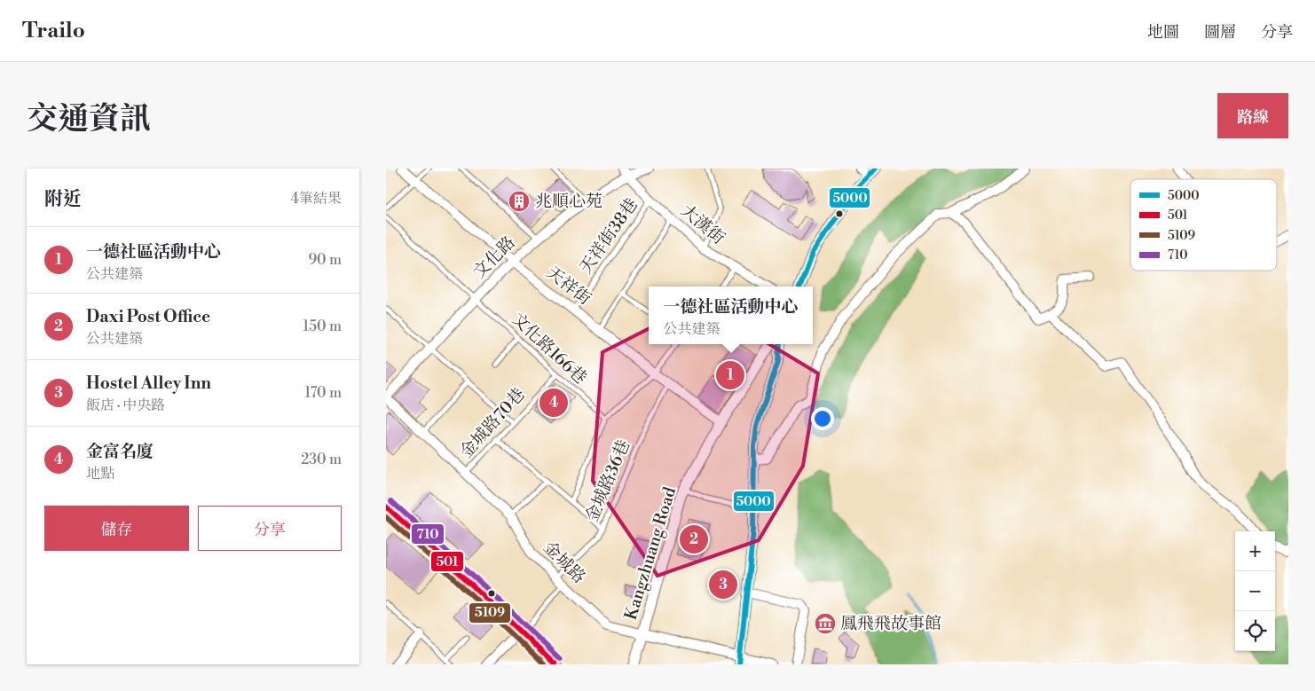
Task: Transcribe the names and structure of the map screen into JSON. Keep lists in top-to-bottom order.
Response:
{
  "streets": {
    "street": [
      "大漢街",
      "文化路",
      "天祥街",
      "Kangzhuang Road",
      "金城路"
    ],
    "lane": [
      "天祥街38巷",
      "文化路166巷",
      "金城路70巷",
      "金城路36巷"
    ]
  },
  "crossings": [
    ["大漢街", "天祥街38巷"],
    ["大漢街", "文化路"],
    ["天祥街38巷", "天祥街"],
    ["文化路", "天祥街"],
    ["文化路", "文化路166巷"],
    ["文化路", "金城路"],
    ["天祥街", "金城路36巷"],
    ["天祥街", "Kangzhuang Road"],
    ["文化路166巷", "金城路70巷"],
    ["金城路70巷", "金城路"],
    ["金城路36巷", "金城路"],
    ["Kangzhuang Road", "金城路"]
  ],
  "places": {
    "building": ["兆順心苑"],
    "museum": ["鳳飛飛故事館"]
  },
  "lines": [
    "transit line 5000",
    "transit line 710",
    "transit line 501",
    "transit line 5109"
  ],
  "legend": [
    "5000",
    "501",
    "5109",
    "710"
  ],
  "page": {
    "header": "Trailo",
    "nav": ["地圖", "圖層", "分享"],
    "title": "交通資訊",
    "buttons": [
      "路線",
      ["儲存", "分享"]
    ],
    "heading": ["附近", "4筆結果"],
    "list": [
      {
        "mark": "1",
        "name": "一德社區活動中心",
        "note": "公共建築",
        "value": "90 m"
      },
      {
        "mark": "2",
        "name": "Daxi Post Office",
        "note": "公共建築",
        "value": "150 m"
      },
      {
        "mark": "3",
        "name": "Hostel Alley Inn",
        "note": "飯店 · 中央路",
        "value": "170 m"
      },
      {
        "mark": "4",
        "name": "金富名廈",
        "note": "地點",
        "value": "230 m"
      }
    ],
    "popup": ["一德社區活動中心", "公共建築"],
    "pins": [
      "1",
      "4",
      "2",
      "3"
    ],
    "map_buttons": ["+", "−"]
  }
}
